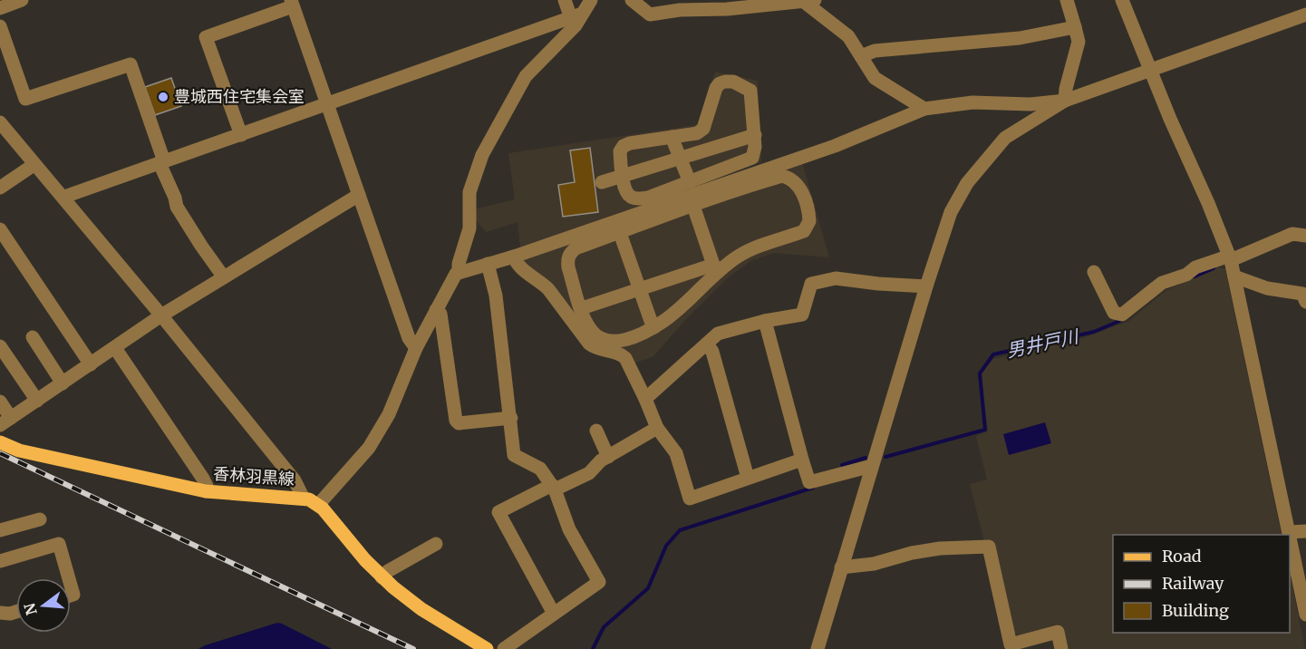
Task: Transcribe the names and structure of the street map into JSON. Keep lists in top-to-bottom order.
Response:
{
  "streets": {
    "main road": ["香林羽黒線"]
  },
  "water": ["男井戸川"],
  "places": ["豊城西住宅集会室"],
  "legend": ["Road", "Railway", "Building"],
  "north": "left"
}
